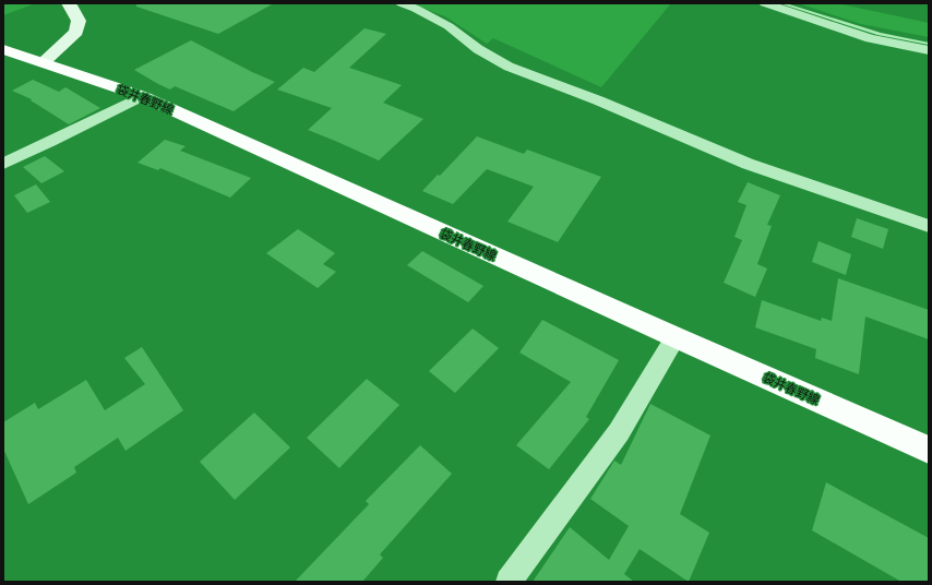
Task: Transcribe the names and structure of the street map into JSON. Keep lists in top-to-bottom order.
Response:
{
  "streets": {
    "main road": ["袋井春野線"]
  }
}
